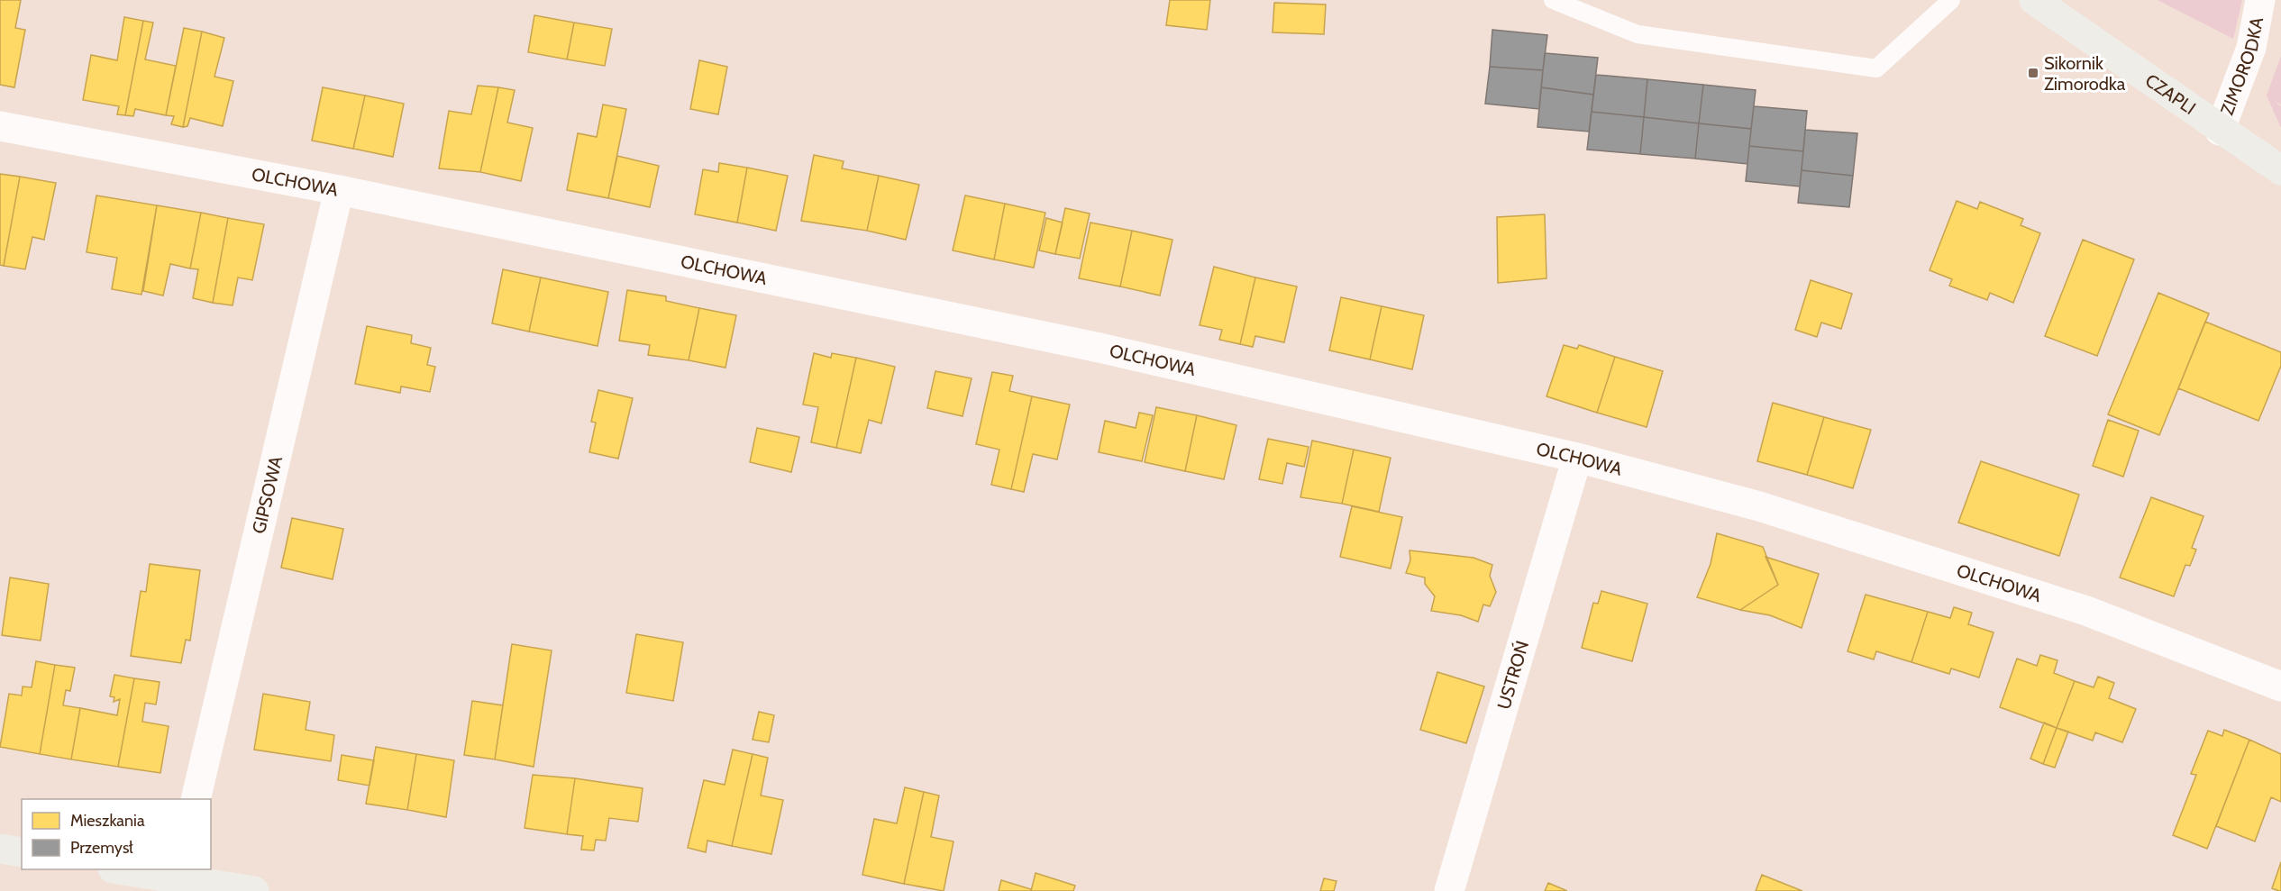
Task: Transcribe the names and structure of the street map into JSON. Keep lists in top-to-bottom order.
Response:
{
  "streets": {
    "street": [
      "ZIMORODKA",
      "CZAPLI",
      "OLCHOWA",
      "GIPSOWA",
      "USTROŃ"
    ]
  },
  "crossings": [
    ["ZIMORODKA", "CZAPLI"],
    ["OLCHOWA", "GIPSOWA"],
    ["OLCHOWA", "USTROŃ"]
  ],
  "places": {
    "transit": ["Sikornik Zimorodka"]
  },
  "legend": ["Mieszkania", "Przemysł"]
}
